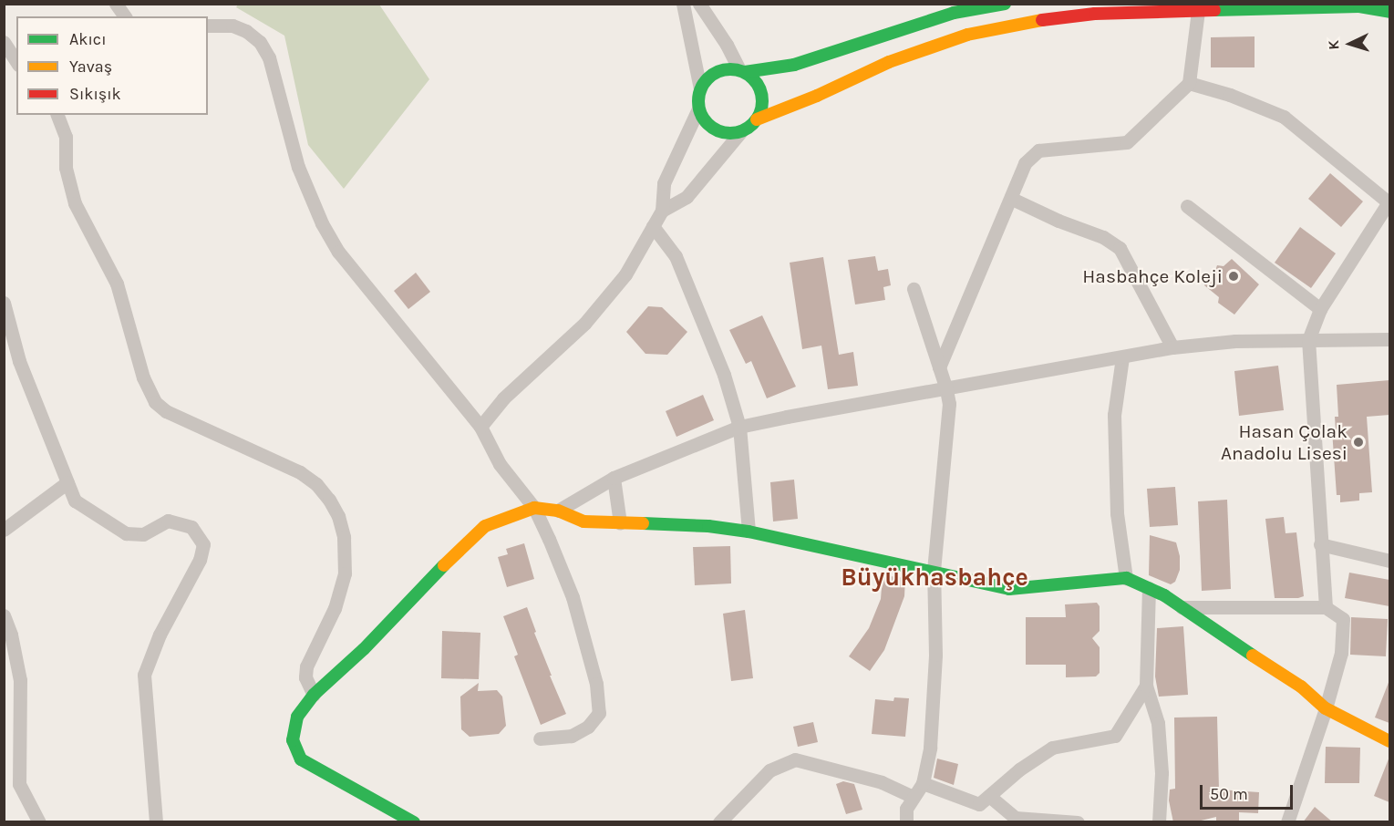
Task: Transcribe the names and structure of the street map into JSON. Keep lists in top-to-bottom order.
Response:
{
  "districts": ["Büyükhasbahçe"],
  "places": ["Hasbahçe Koleji", "Hasan Çolak Anadolu Lisesi"],
  "legend": ["Akıcı", "Yavaş", "Sıkışık"],
  "scale_bar": "50 m",
  "north": "left"
}
